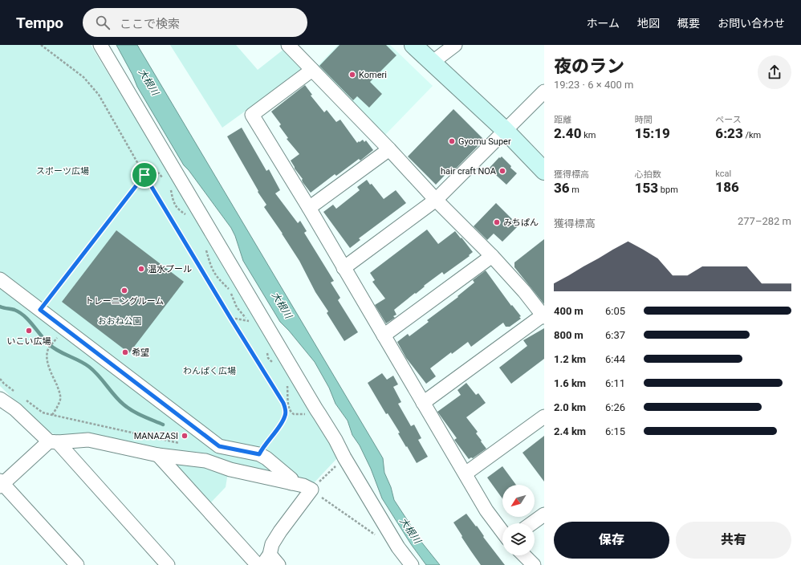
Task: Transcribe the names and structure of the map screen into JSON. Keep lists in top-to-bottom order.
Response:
{
  "water": ["大根川"],
  "parks": ["スポーツ広場", "おおね公園", "わんぱく広場"],
  "places": [
    "Komeri",
    "Gyomu Super",
    "hair craft NOA",
    "みちぱん",
    "温水プール",
    "トレーニングルーム",
    "いこい広場",
    "希望",
    "MANAZASI"
  ],
  "north": "bottom left",
  "page": {
    "header": "Tempo",
    "search": "ここで検索",
    "nav": [
      "ホーム",
      "地図",
      "概要",
      "お問い合わせ"
    ],
    "heading": ["夜のラン", "19:23 · 6 × 400 m"],
    "stats": [
      ["距離", "2.40 km"],
      ["時間", "15:19"],
      ["ペース", "6:23 /km"],
      ["獲得標高", "36 m"],
      ["心拍数", "153 bpm"],
      ["kcal", "186"]
    ],
    "chart": ["獲得標高", "277–282 m"],
    "list": [
      {
        "name": "400 m",
        "note": "6:05"
      },
      {
        "name": "800 m",
        "note": "6:37"
      },
      {
        "name": "1.2 km",
        "note": "6:44"
      },
      {
        "name": "1.6 km",
        "note": "6:11"
      },
      {
        "name": "2.0 km",
        "note": "6:26"
      },
      {
        "name": "2.4 km",
        "note": "6:15"
      }
    ],
    "buttons": ["保存", "共有"]
  }
}
